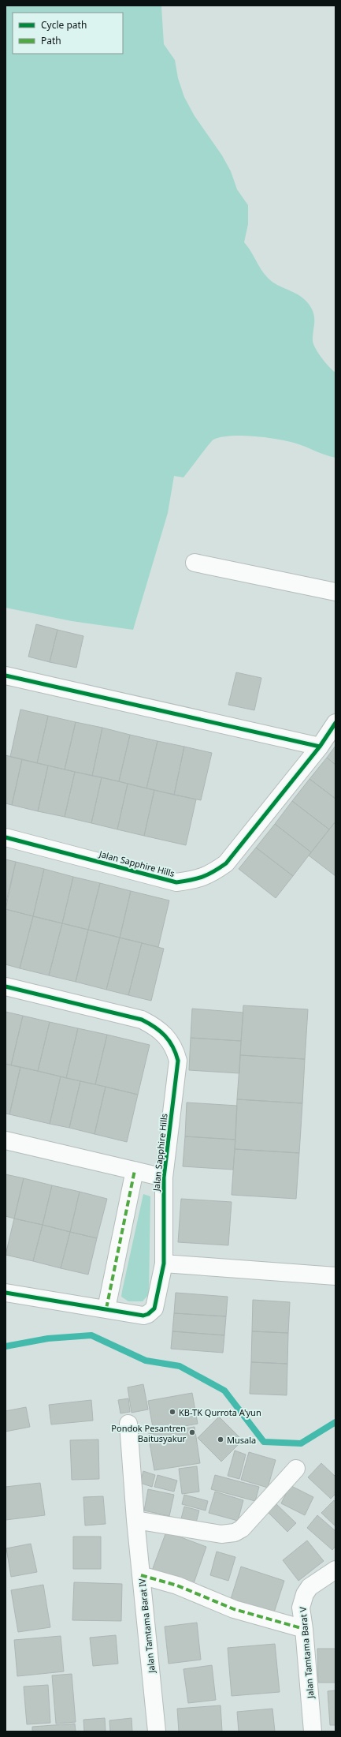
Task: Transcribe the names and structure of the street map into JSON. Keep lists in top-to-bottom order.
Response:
{
  "streets": {
    "street": ["Jalan Sapphire Hills", "Jalan Tamtama Barat IV", "Jalan Tamtama Barat V"]
  },
  "places": ["KB-TK Qurrota A'yun", "Pondok Pesantren Baitusyakur", "Musala"],
  "legend": ["Cycle path", "Path"]
}
